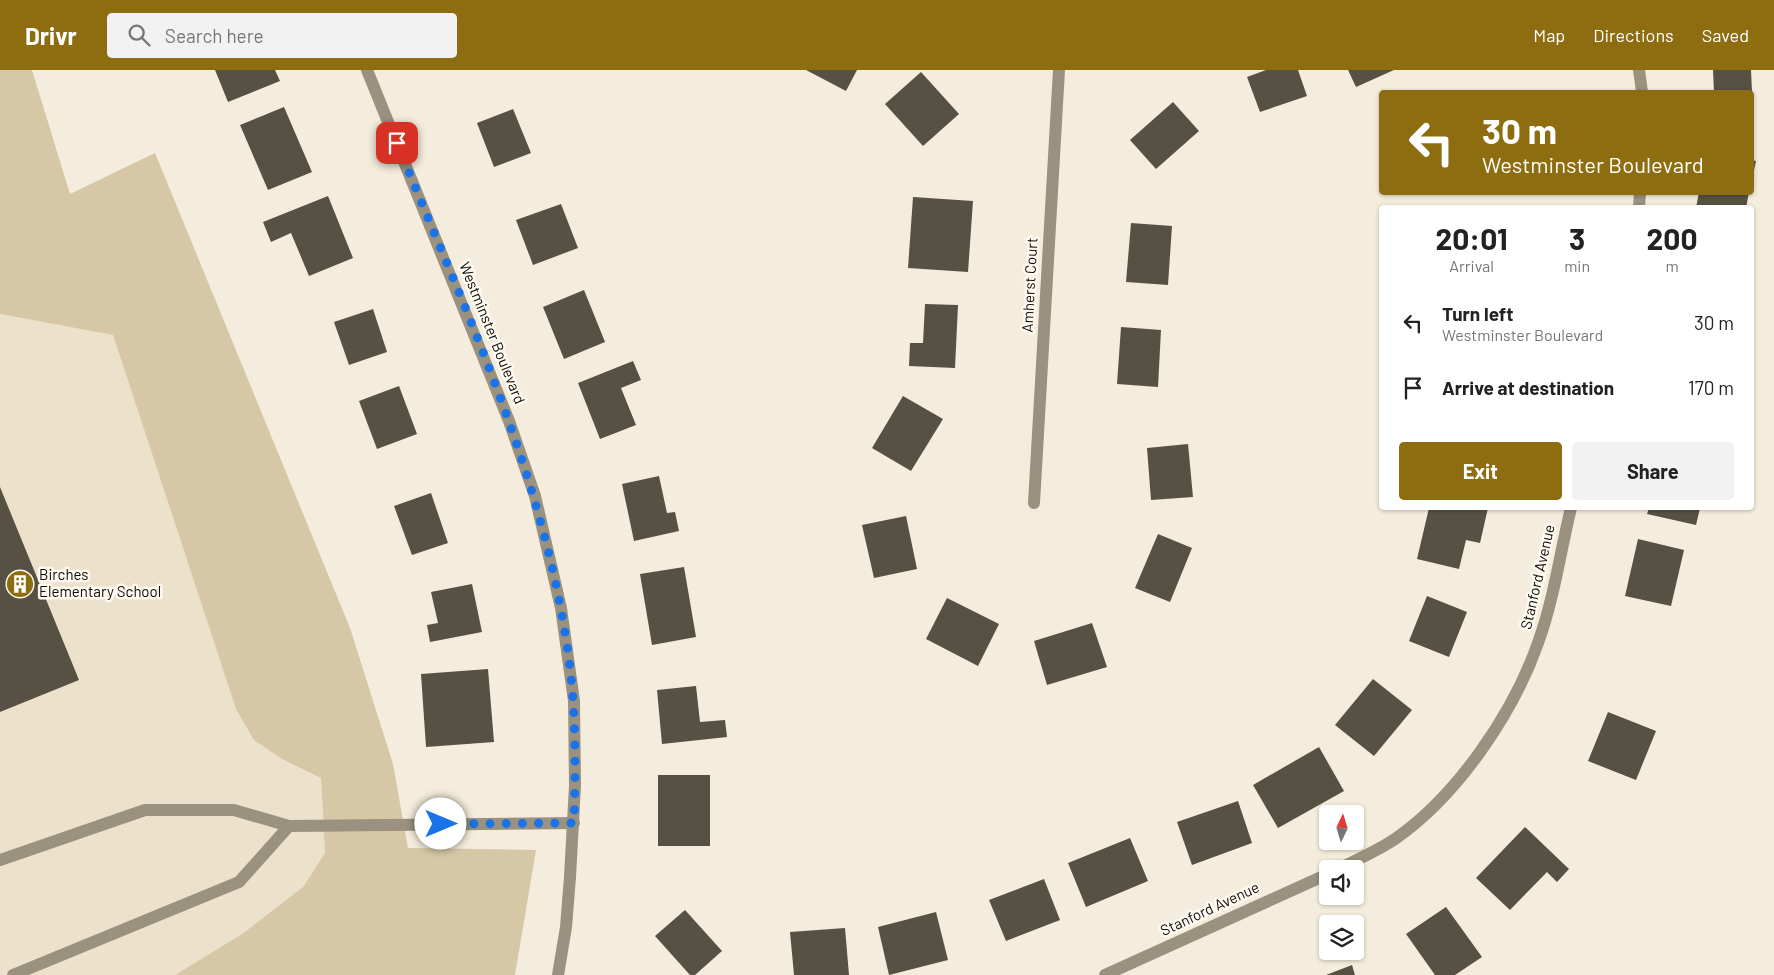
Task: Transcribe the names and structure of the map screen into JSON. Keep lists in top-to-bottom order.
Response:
{
  "streets": {
    "street": ["Amherst Court", "Westminster Boulevard", "Stanford Avenue"]
  },
  "places": {
    "building": ["Birches Elementary School"]
  },
  "north": "top",
  "page": {
    "header": "Drivr",
    "search": "Search here",
    "nav": ["Map", "Directions", "Saved"],
    "turn": ["30 m", "Westminster Boulevard"],
    "eta": [
      "20:01",
      "Arrival",
      "3",
      "min",
      "200",
      "m"
    ],
    "list": [
      {
        "name": "Turn left",
        "note": "Westminster Boulevard",
        "value": "30 m"
      },
      {
        "name": "Arrive at destination",
        "value": "170 m"
      }
    ],
    "buttons": ["Exit", "Share"]
  }
}
